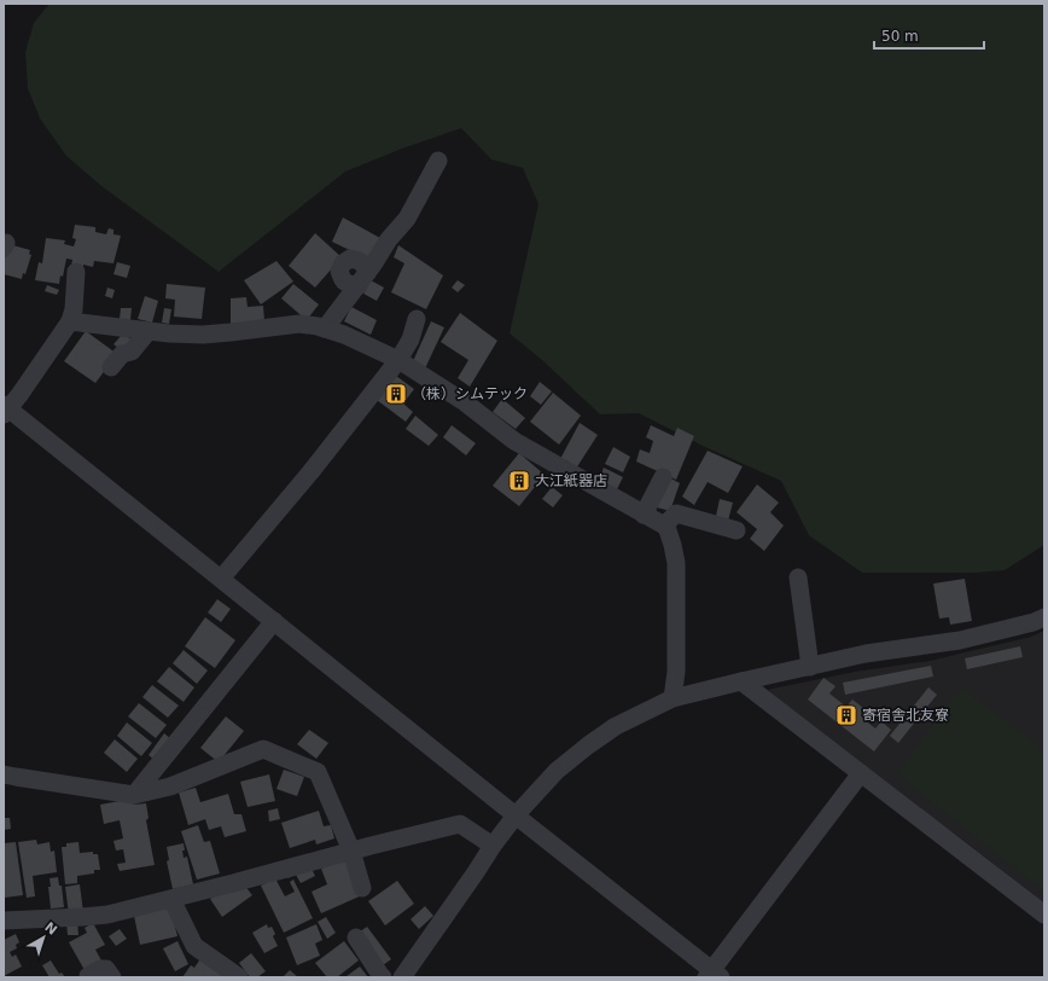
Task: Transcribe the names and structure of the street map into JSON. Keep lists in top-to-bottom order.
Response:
{
  "places": {
    "building": ["（株）シムテック", "大江紙器店", "寄宿舎北友寮"]
  },
  "scale_bar": "50 m",
  "north": "top right"
}
